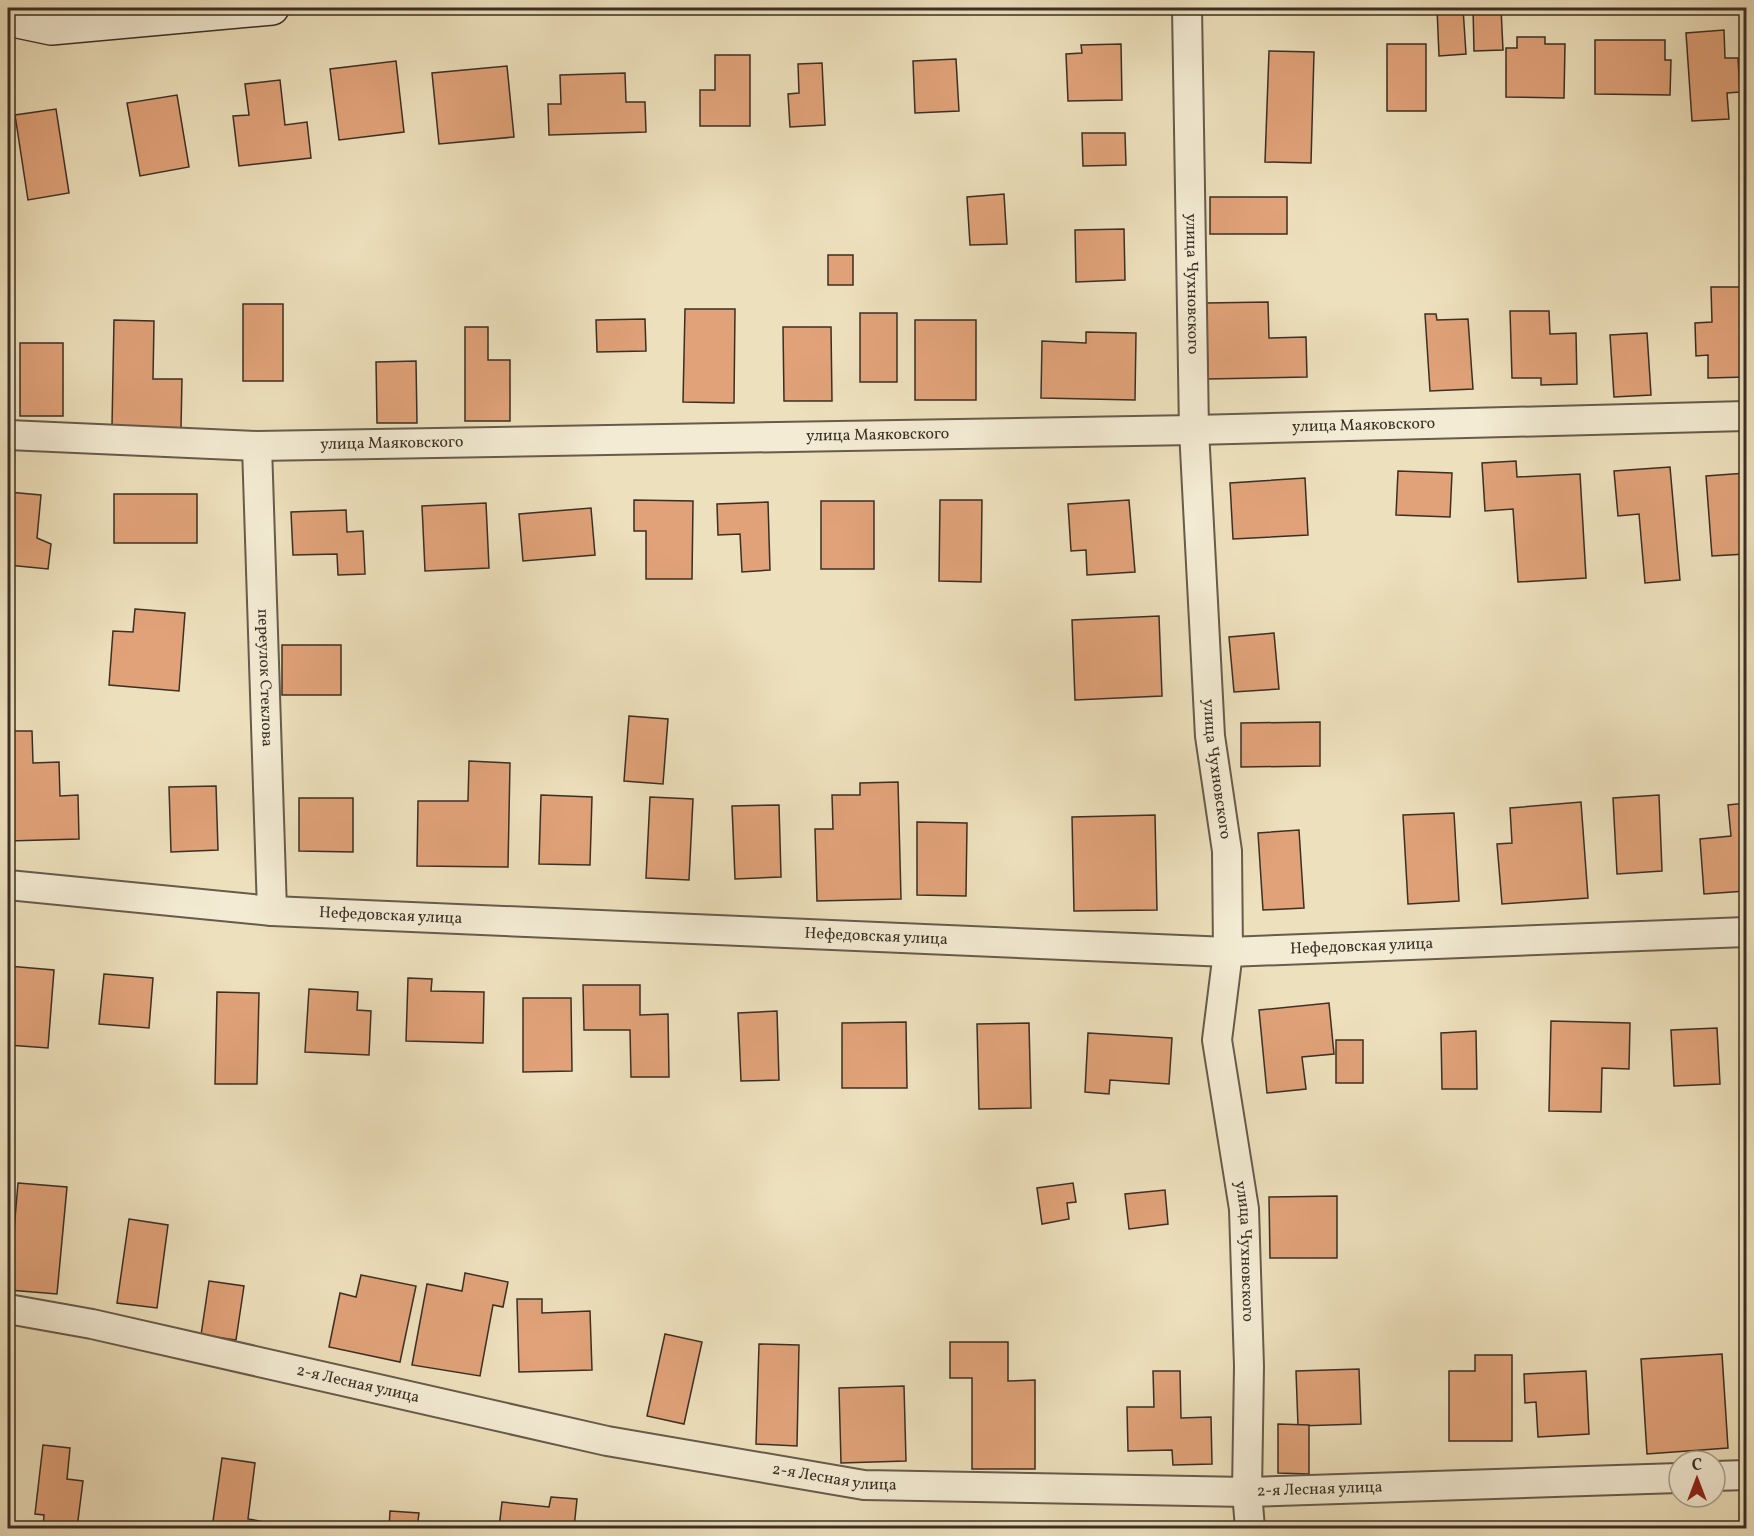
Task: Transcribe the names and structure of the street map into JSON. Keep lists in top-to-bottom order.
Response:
{
  "streets": {
    "street": [
      "улица Чухновского",
      "улица Маяковского",
      "переулок Стеклова",
      "Нефедовская улица",
      "2-я Лесная улица"
    ]
  },
  "crossings": [
    ["улица Чухновского", "улица Маяковского"],
    ["улица Чухновского", "Нефедовская улица"],
    ["улица Чухновского", "2-я Лесная улица"],
    ["улица Маяковского", "переулок Стеклова"],
    ["переулок Стеклова", "Нефедовская улица"]
  ],
  "north": "top"
}
